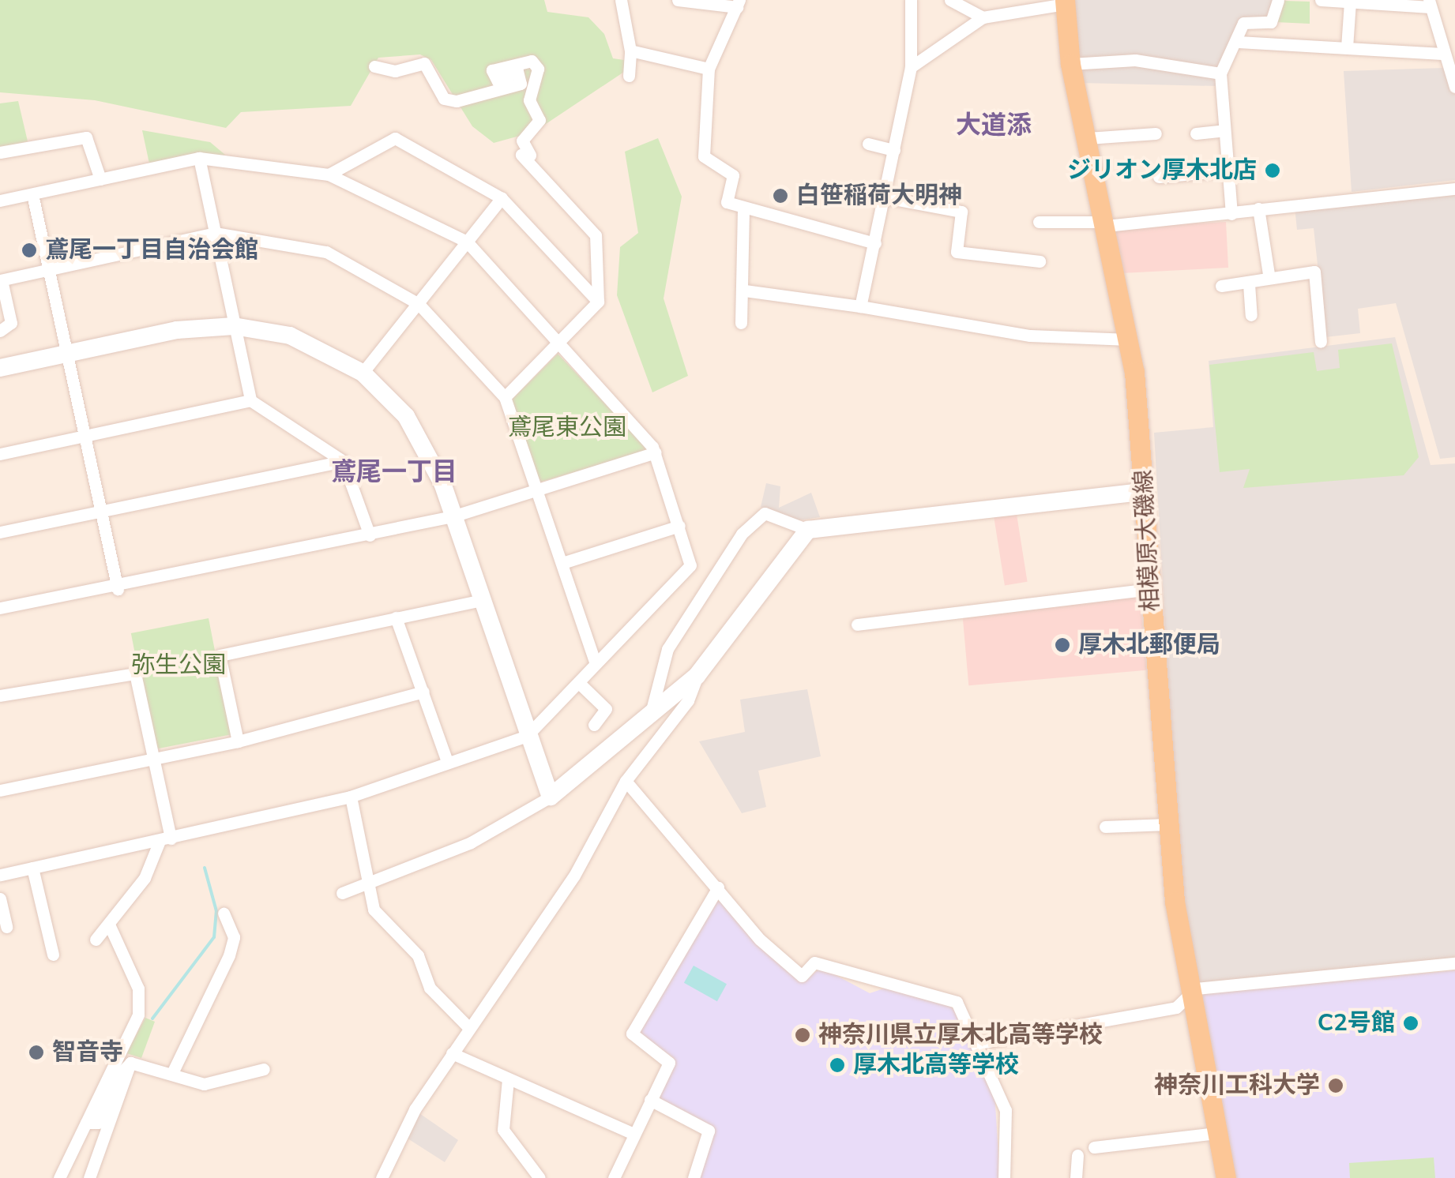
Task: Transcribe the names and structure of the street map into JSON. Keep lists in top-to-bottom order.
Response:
{
  "streets": {
    "main road": ["相模原大磯線"]
  },
  "districts": ["大道添", "鳶尾一丁目"],
  "parks": ["鳶尾東公園", "弥生公園"],
  "places": [
    "ジリオン厚木北店",
    "白笹稲荷大明神",
    "鳶尾一丁目自治会館",
    "厚木北郵便局",
    "C2号館",
    "神奈川県立厚木北高等学校",
    "智音寺",
    "厚木北高等学校",
    "神奈川工科大学"
  ]
}
